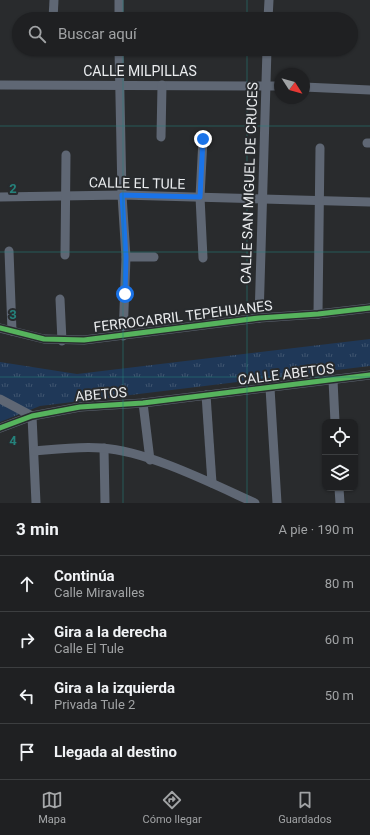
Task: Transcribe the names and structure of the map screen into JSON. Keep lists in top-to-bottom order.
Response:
{
  "streets": {
    "street": [
      "CALLE MILPILLAS",
      "CALLE EL TULE",
      "CALLE SAN MIGUEL DE CRUCES",
      "FERROCARRIL TEPEHUANES",
      "CALLE ABETOS",
      "ABETOS"
    ]
  },
  "crossings": [
    ["CALLE MILPILLAS", "CALLE SAN MIGUEL DE CRUCES"],
    ["CALLE EL TULE", "CALLE SAN MIGUEL DE CRUCES"],
    ["CALLE SAN MIGUEL DE CRUCES", "FERROCARRIL TEPEHUANES"],
    ["CALLE ABETOS", "ABETOS"]
  ],
  "north": "bottom right",
  "page": {
    "search": "Buscar aquí",
    "heading": ["3 min", "A pie · 190 m"],
    "list": [
      ["Continúa", "Calle Miravalles", "80 m"],
      ["Gira a la derecha", "Calle El Tule", "60 m"],
      ["Gira a la izquierda", "Privada Tule 2", "50 m"],
      "Llegada al destino"
    ],
    "nav": ["Mapa", "Cómo llegar", "Guardados"]
  },
  "grid": {
    "rows": ["2", "3", "4"]
  }
}
